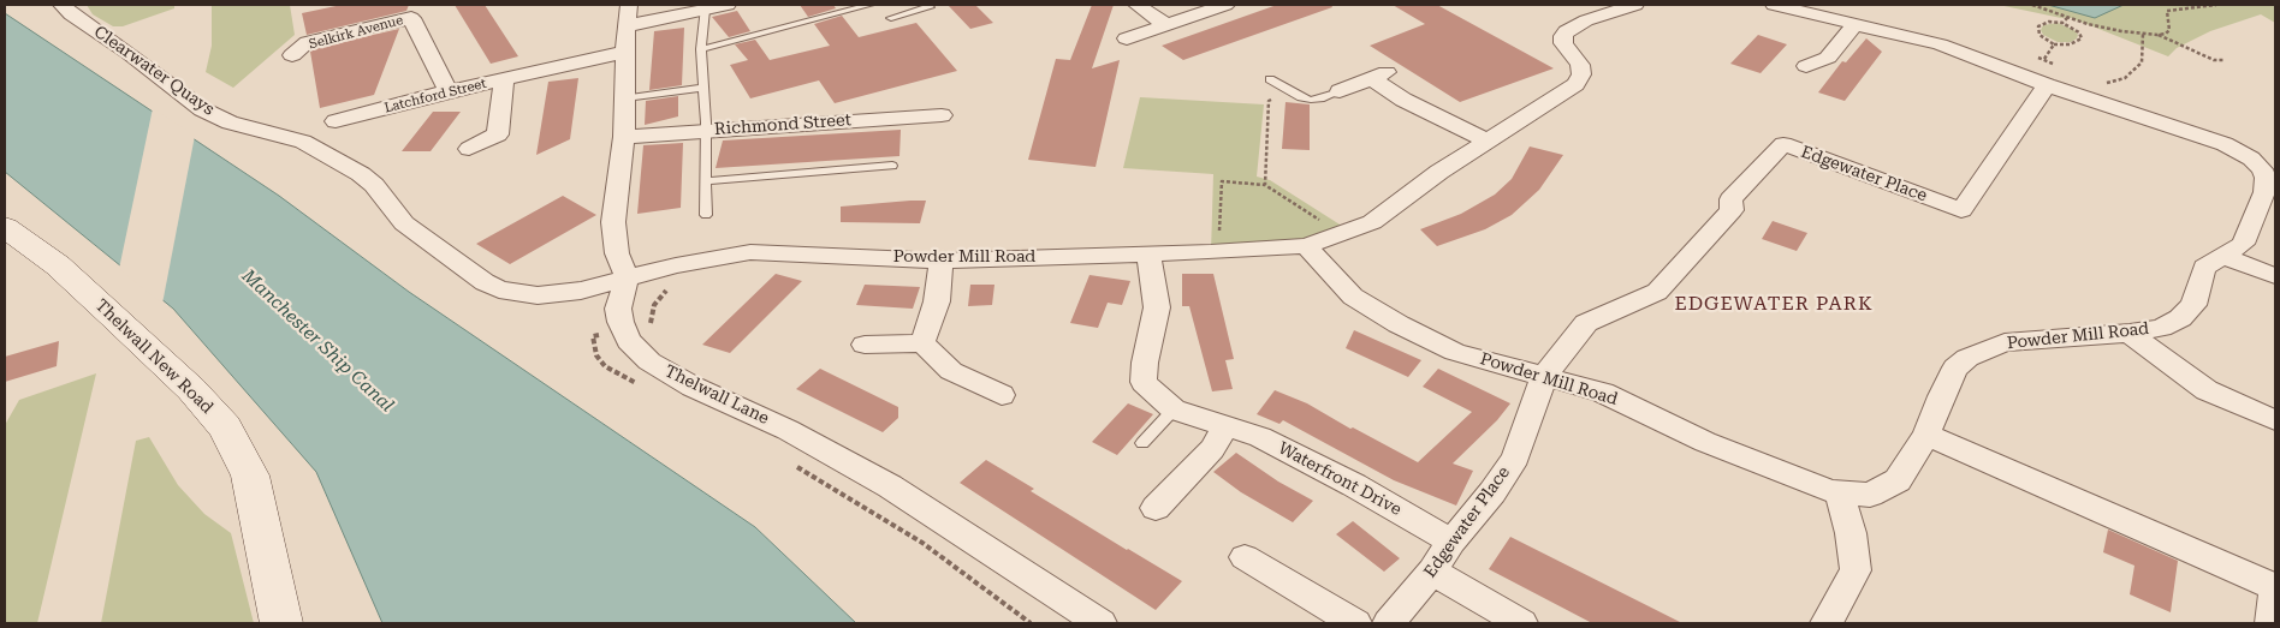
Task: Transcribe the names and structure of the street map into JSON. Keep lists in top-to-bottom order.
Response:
{
  "streets": {
    "main road": ["Thelwall New Road"],
    "street": [
      "Selkirk Avenue",
      "Clearwater Quays",
      "Latchford Street",
      "Richmond Street",
      "Edgewater Place",
      "Powder Mill Road",
      "Thelwall Lane",
      "Waterfront Drive"
    ]
  },
  "crossings": [
    ["Selkirk Avenue", "Latchford Street"],
    ["Clearwater Quays", "Powder Mill Road"],
    ["Clearwater Quays", "Thelwall Lane"],
    ["Edgewater Place", "Powder Mill Road"],
    ["Edgewater Place", "Waterfront Drive"],
    ["Powder Mill Road", "Thelwall Lane"],
    ["Powder Mill Road", "Waterfront Drive"]
  ],
  "districts": ["EDGEWATER PARK"],
  "water": ["Manchester Ship Canal"]
}
